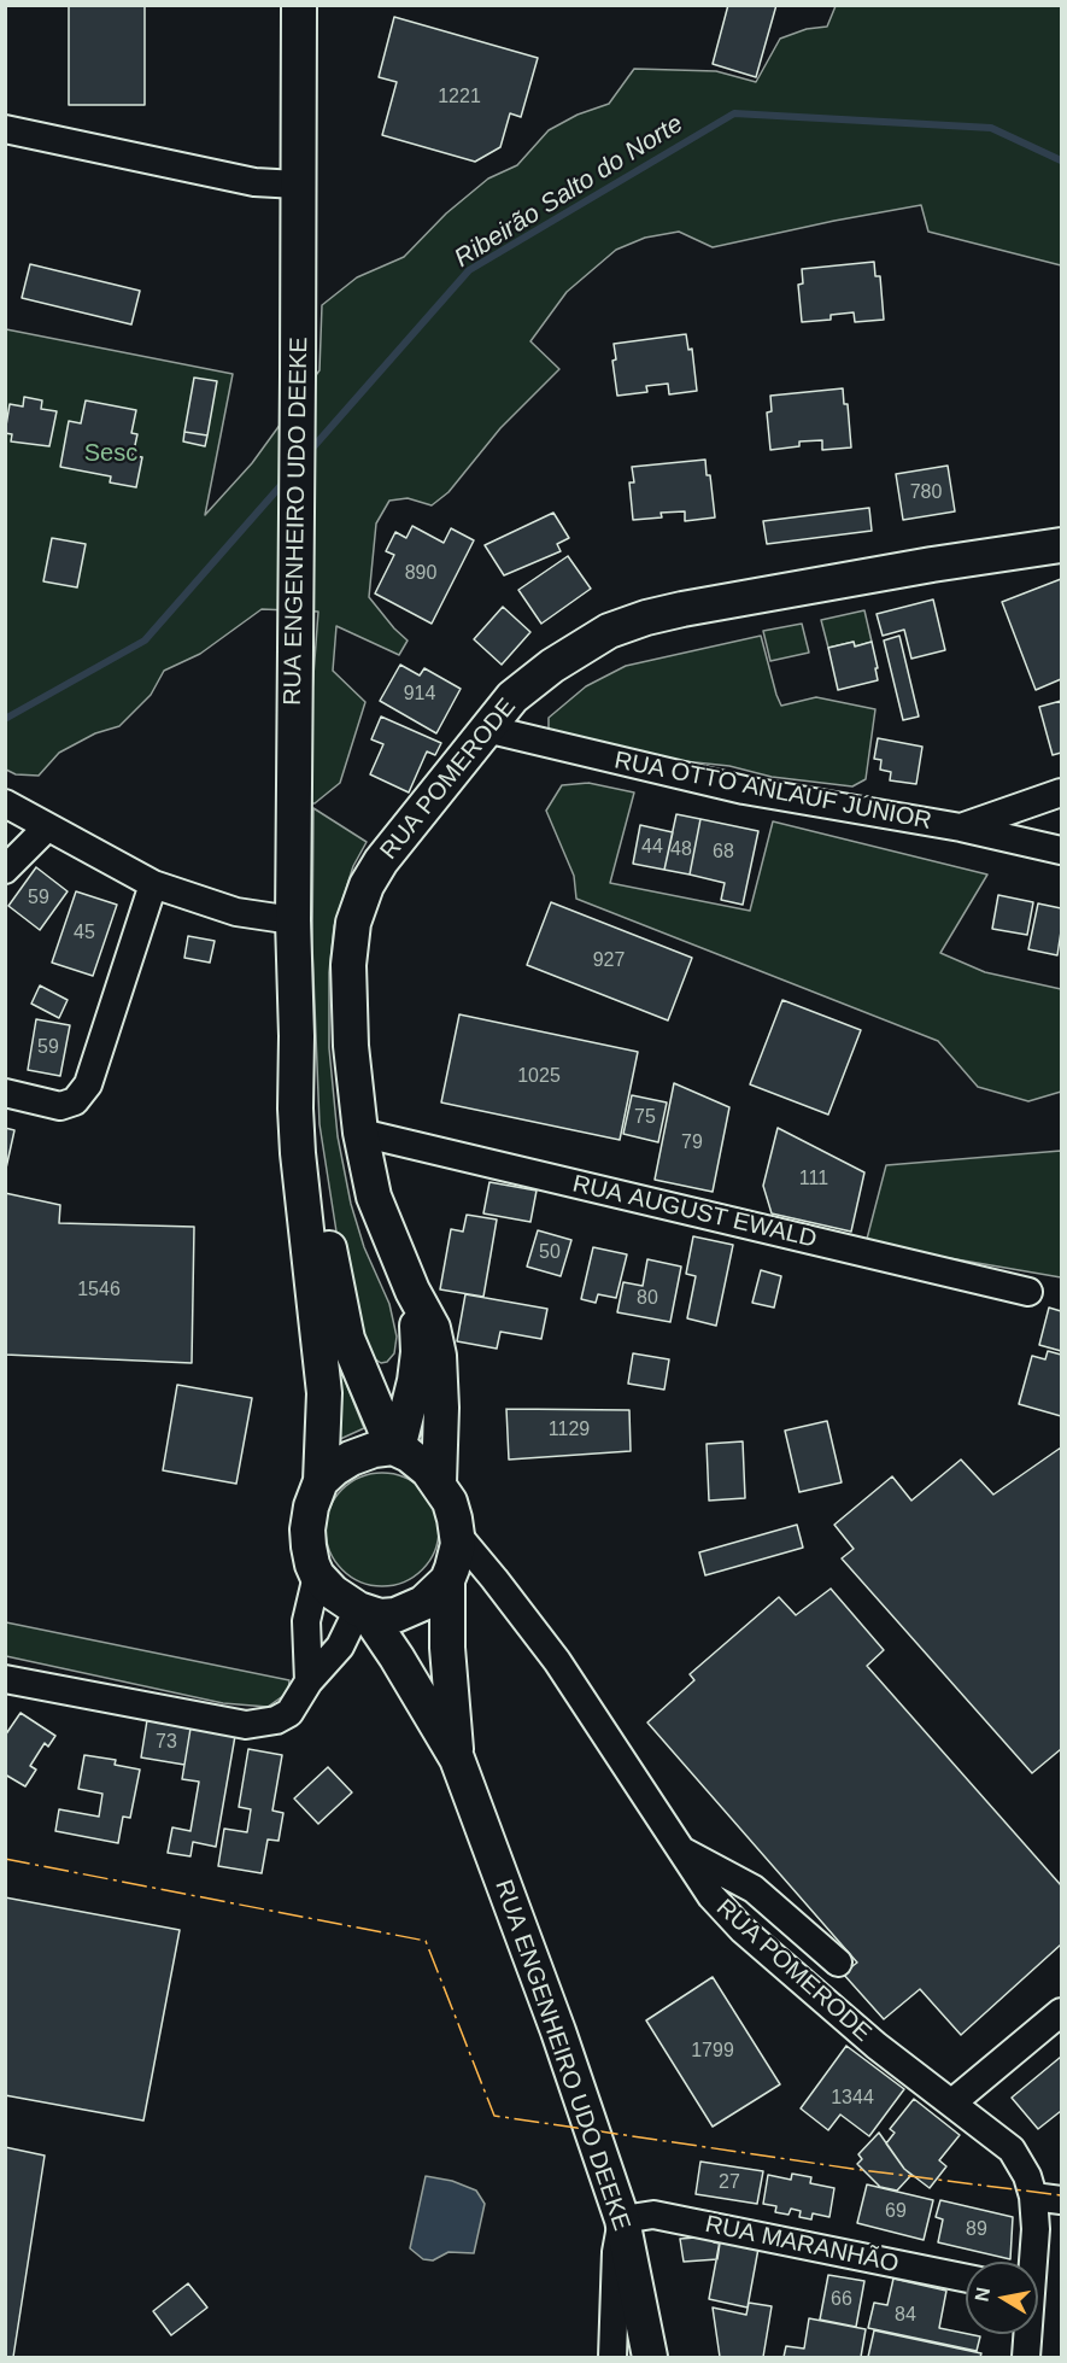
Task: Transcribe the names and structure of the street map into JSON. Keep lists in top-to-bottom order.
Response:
{
  "streets": {
    "main road": ["RUA ENGENHEIRO UDO DEEKE", "RUA POMERODE"],
    "street": ["RUA OTTO ANLAUF JÚNIOR", "RUA AUGUST EWALD", "RUA MARANHÃO"]
  },
  "crossings": [
    ["RUA ENGENHEIRO UDO DEEKE", "RUA POMERODE"],
    ["RUA ENGENHEIRO UDO DEEKE", "RUA MARANHÃO"],
    ["RUA POMERODE", "RUA OTTO ANLAUF JÚNIOR"],
    ["RUA POMERODE", "RUA AUGUST EWALD"]
  ],
  "water": ["Ribeirão Salto do Norte"],
  "parks": ["Sesc"],
  "house_numbers": [
    "1221",
    "780",
    "890",
    "914",
    "44",
    "48",
    "68",
    "59",
    "45",
    "927",
    "59",
    "1025",
    "75",
    "79",
    "111",
    "50",
    "1546",
    "80",
    "1129",
    "73",
    "1799",
    "1344",
    "27",
    "69",
    "89",
    "66",
    "84"
  ],
  "north": "left"
}
